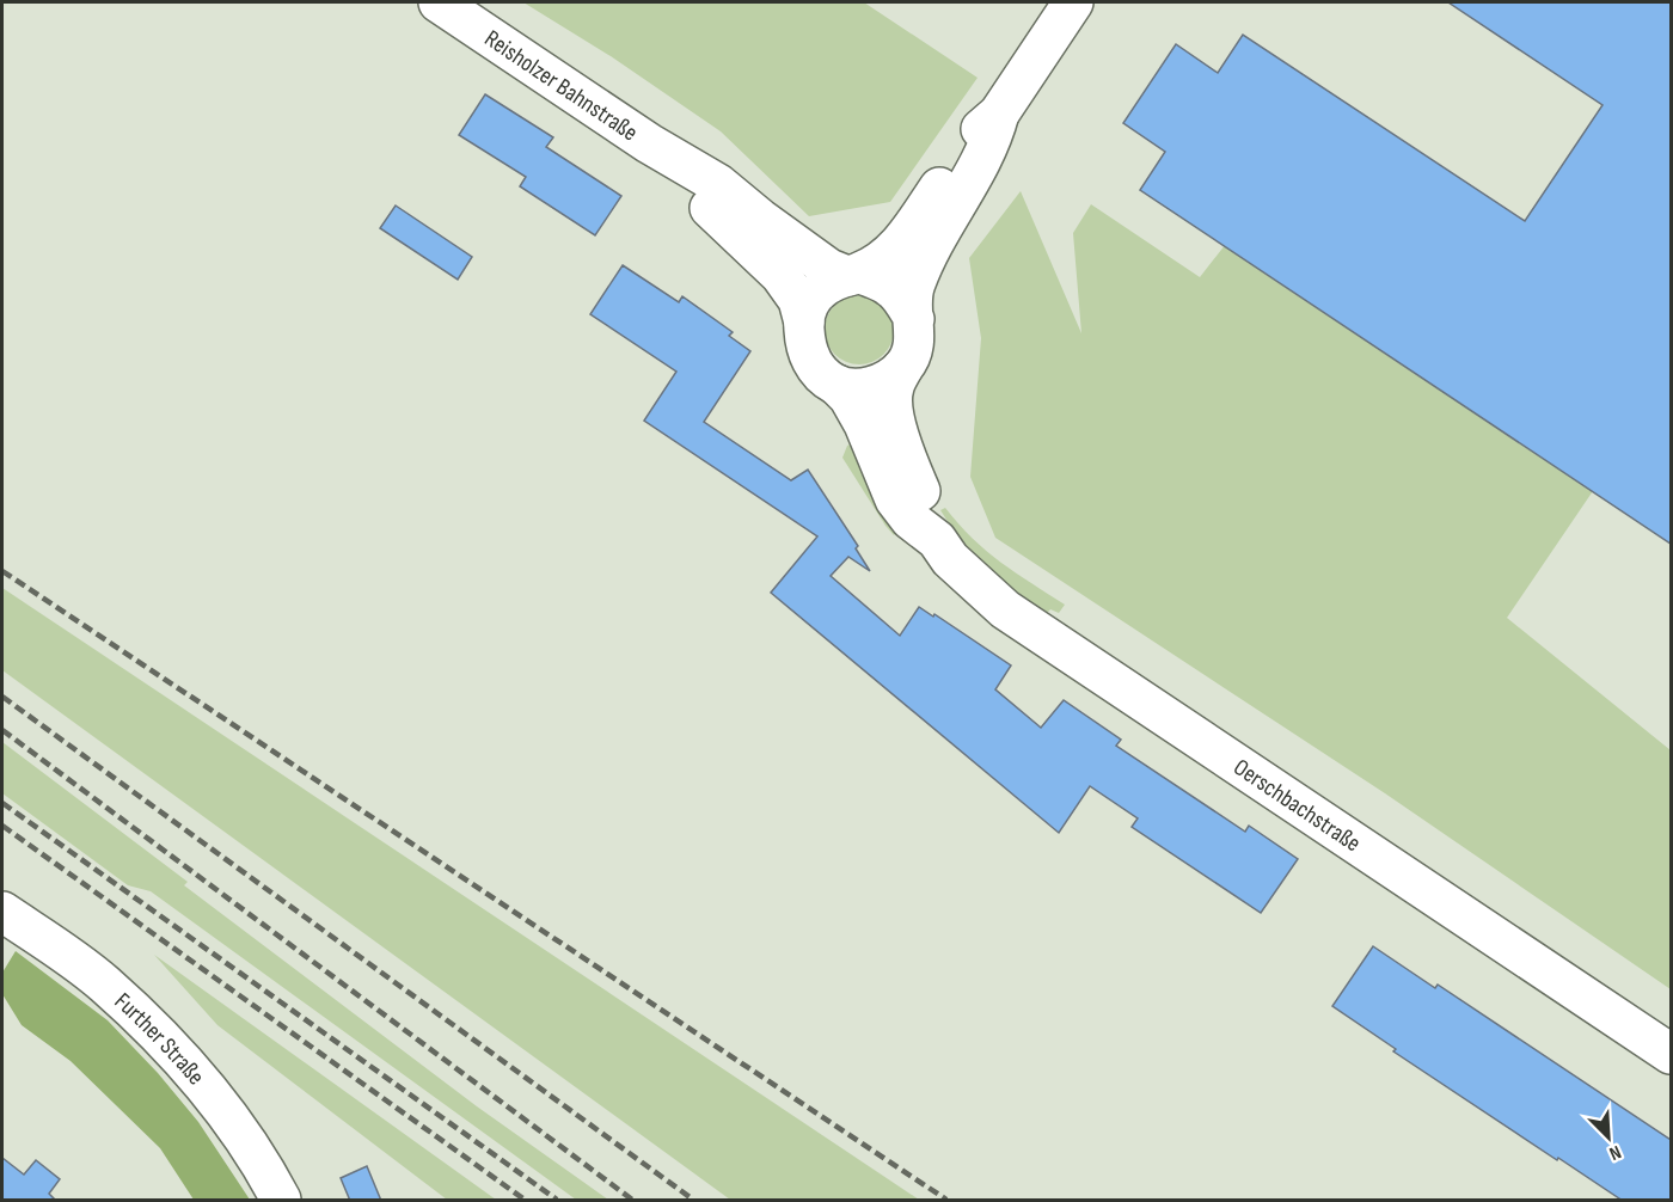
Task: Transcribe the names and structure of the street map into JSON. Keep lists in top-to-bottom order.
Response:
{
  "streets": {
    "main road": ["Reisholzer Bahnstraße", "Oerschbachstraße", "Further Straße"]
  },
  "crossings": [
    ["Reisholzer Bahnstraße", "Oerschbachstraße"]
  ],
  "north": "bottom right"
}
